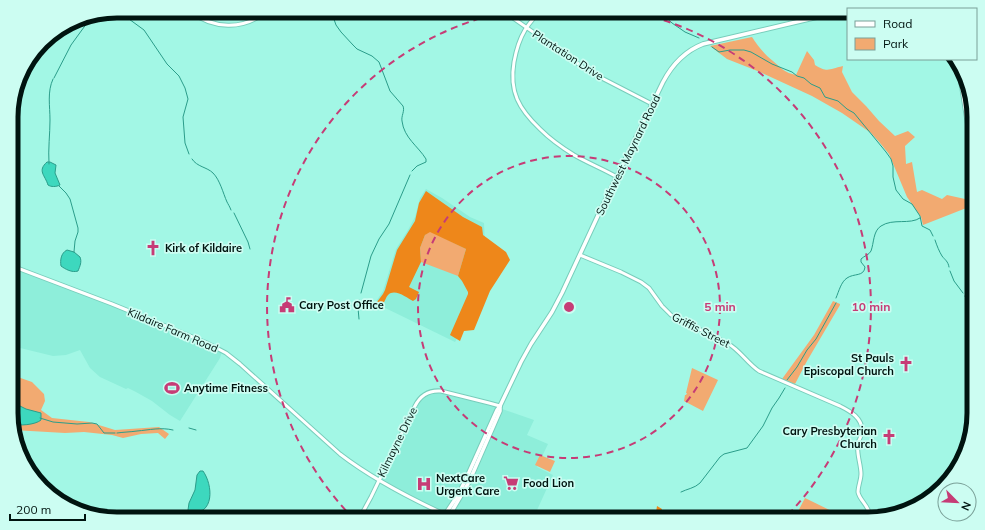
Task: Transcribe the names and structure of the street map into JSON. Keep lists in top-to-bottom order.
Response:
{
  "streets": {
    "main road": ["Southwest Maynard Road"],
    "street": [
      "Plantation Drive",
      "Kildaire Farm Road",
      "Griffis Street",
      "Kilmayne Drive"
    ]
  },
  "crossings": [
    ["Plantation Drive", "Southwest Maynard Road"],
    ["Southwest Maynard Road", "Griffis Street"],
    ["Southwest Maynard Road", "Kilmayne Drive"],
    ["Kildaire Farm Road", "Kilmayne Drive"]
  ],
  "places": {
    "church": ["Kirk of Kildaire", "St Pauls Episcopal Church", "Cary Presbyterian Church"],
    "public building": ["Cary Post Office"],
    "sports": ["Anytime Fitness"],
    "supermarket": ["Food Lion"],
    "hospital": ["NextCare Urgent Care"]
  },
  "legend": ["Road", "Park"],
  "scale_bar": "200 m",
  "north": "bottom right",
  "rings": ["5 min", "10 min"]
}
